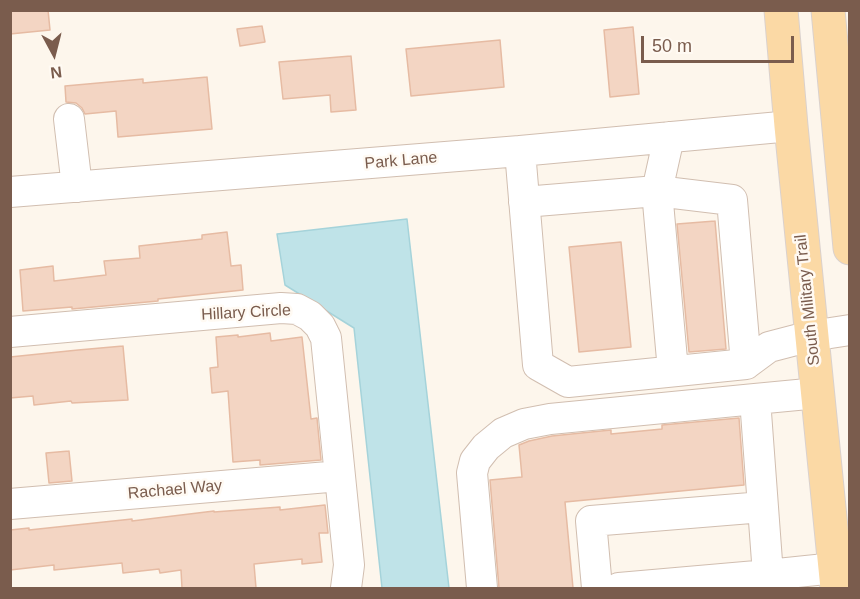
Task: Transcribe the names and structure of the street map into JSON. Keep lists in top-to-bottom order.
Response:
{
  "streets": {
    "main road": ["South Military Trail"],
    "street": ["Park Lane", "Hillary Circle", "Rachael Way"]
  },
  "crossings": [
    ["Park Lane", "South Military Trail"],
    ["Hillary Circle", "Rachael Way"]
  ],
  "scale_bar": "50 m",
  "north": "bottom"
}
